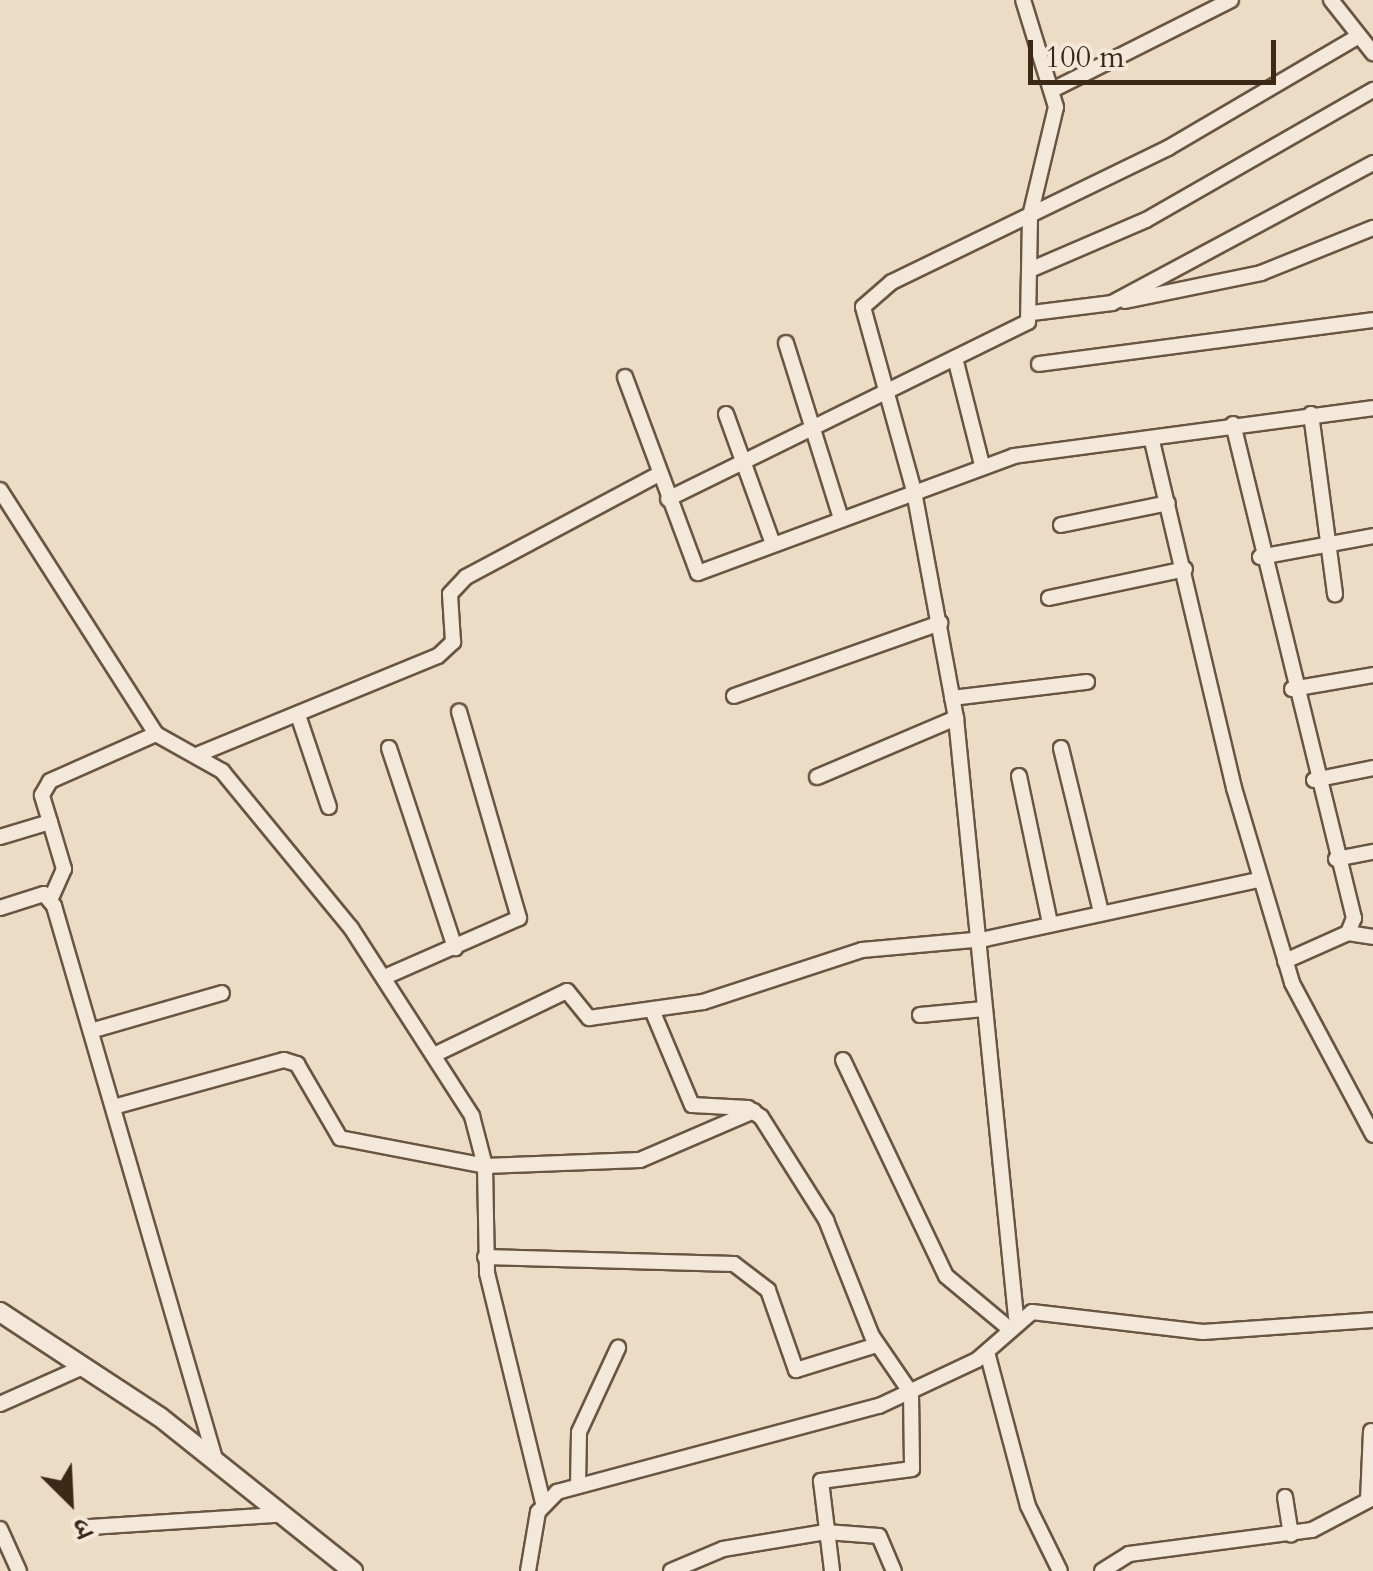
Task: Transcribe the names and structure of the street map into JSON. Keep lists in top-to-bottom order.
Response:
{
  "scale_bar": "100 m",
  "north": "bottom right"
}
